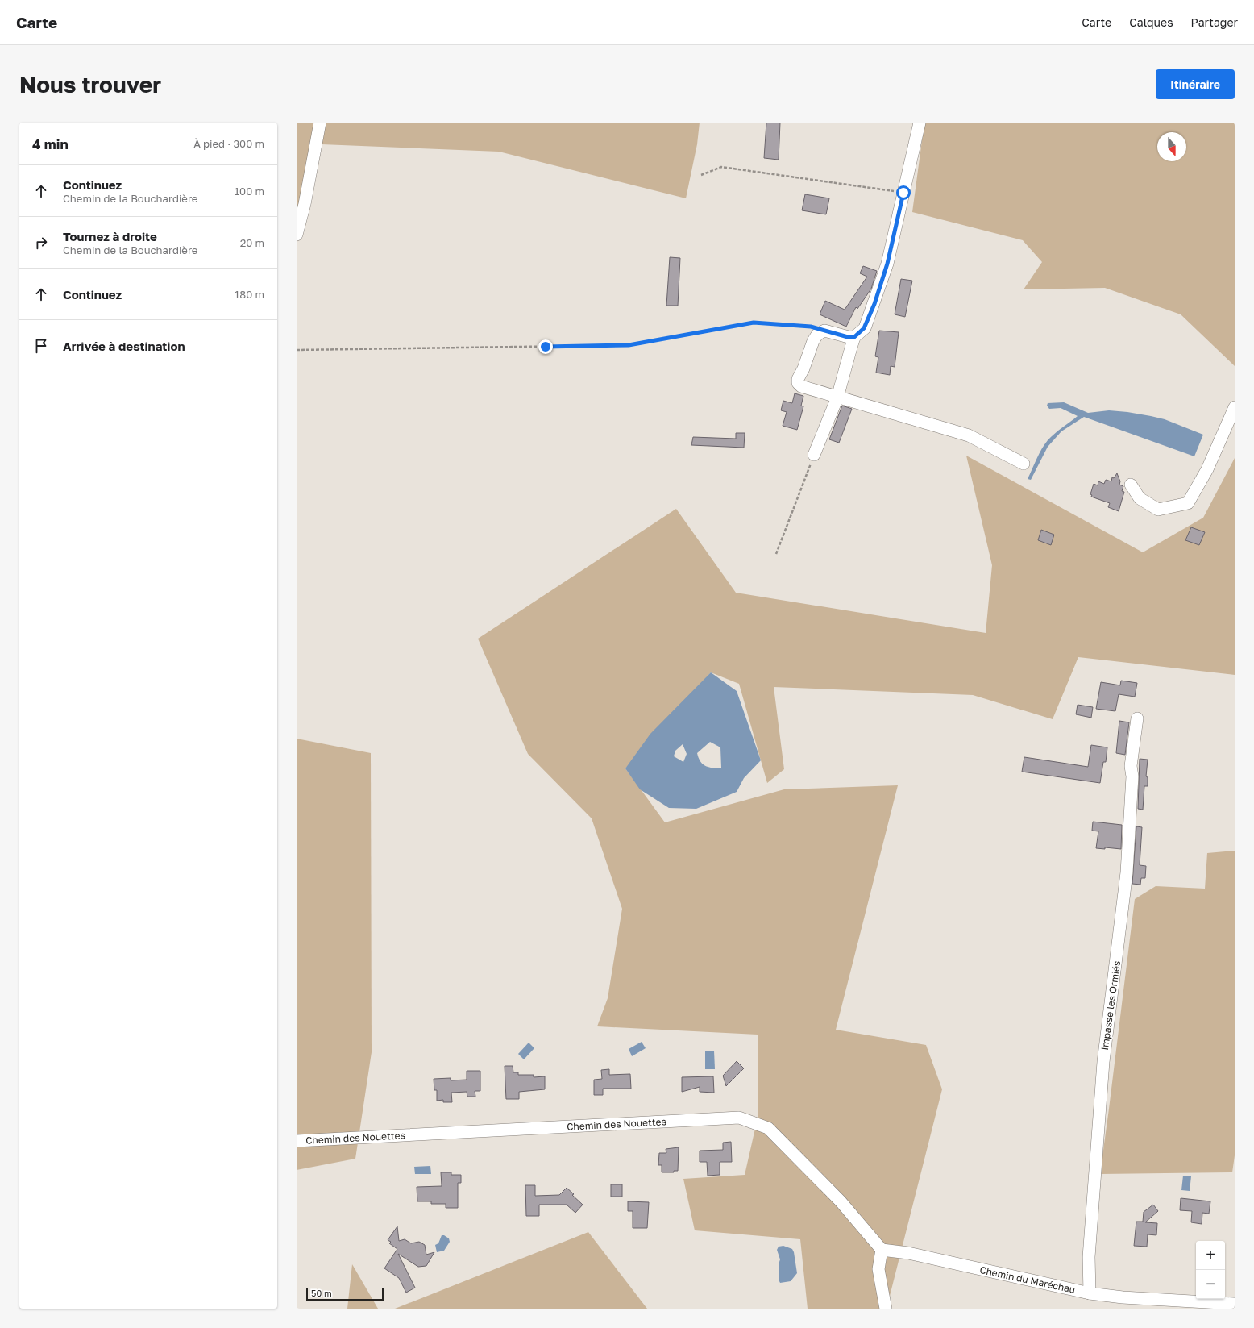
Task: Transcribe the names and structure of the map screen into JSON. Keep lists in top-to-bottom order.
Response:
{
  "streets": {
    "street": ["Impasse les Ormiés", "Chemin des Nouettes", "Chemin du Maréchau"]
  },
  "crossings": [
    ["Impasse les Ormiés", "Chemin du Maréchau"],
    ["Chemin des Nouettes", "Chemin du Maréchau"]
  ],
  "scale_bar": "50 m",
  "north": "bottom",
  "page": {
    "header": "Carte",
    "nav": ["Carte", "Calques", "Partager"],
    "buttons": "Itinéraire",
    "title": "Nous trouver",
    "heading": ["4 min", "À pied · 300 m"],
    "list": [
      ["Continuez", "Chemin de la Bouchardière", "100 m"],
      ["Tournez à droite", "Chemin de la Bouchardière", "20 m"],
      ["Continuez", "180 m"],
      "Arrivée à destination"
    ],
    "map_buttons": ["+", "−"],
    "scale": "50 m"
  }
}
